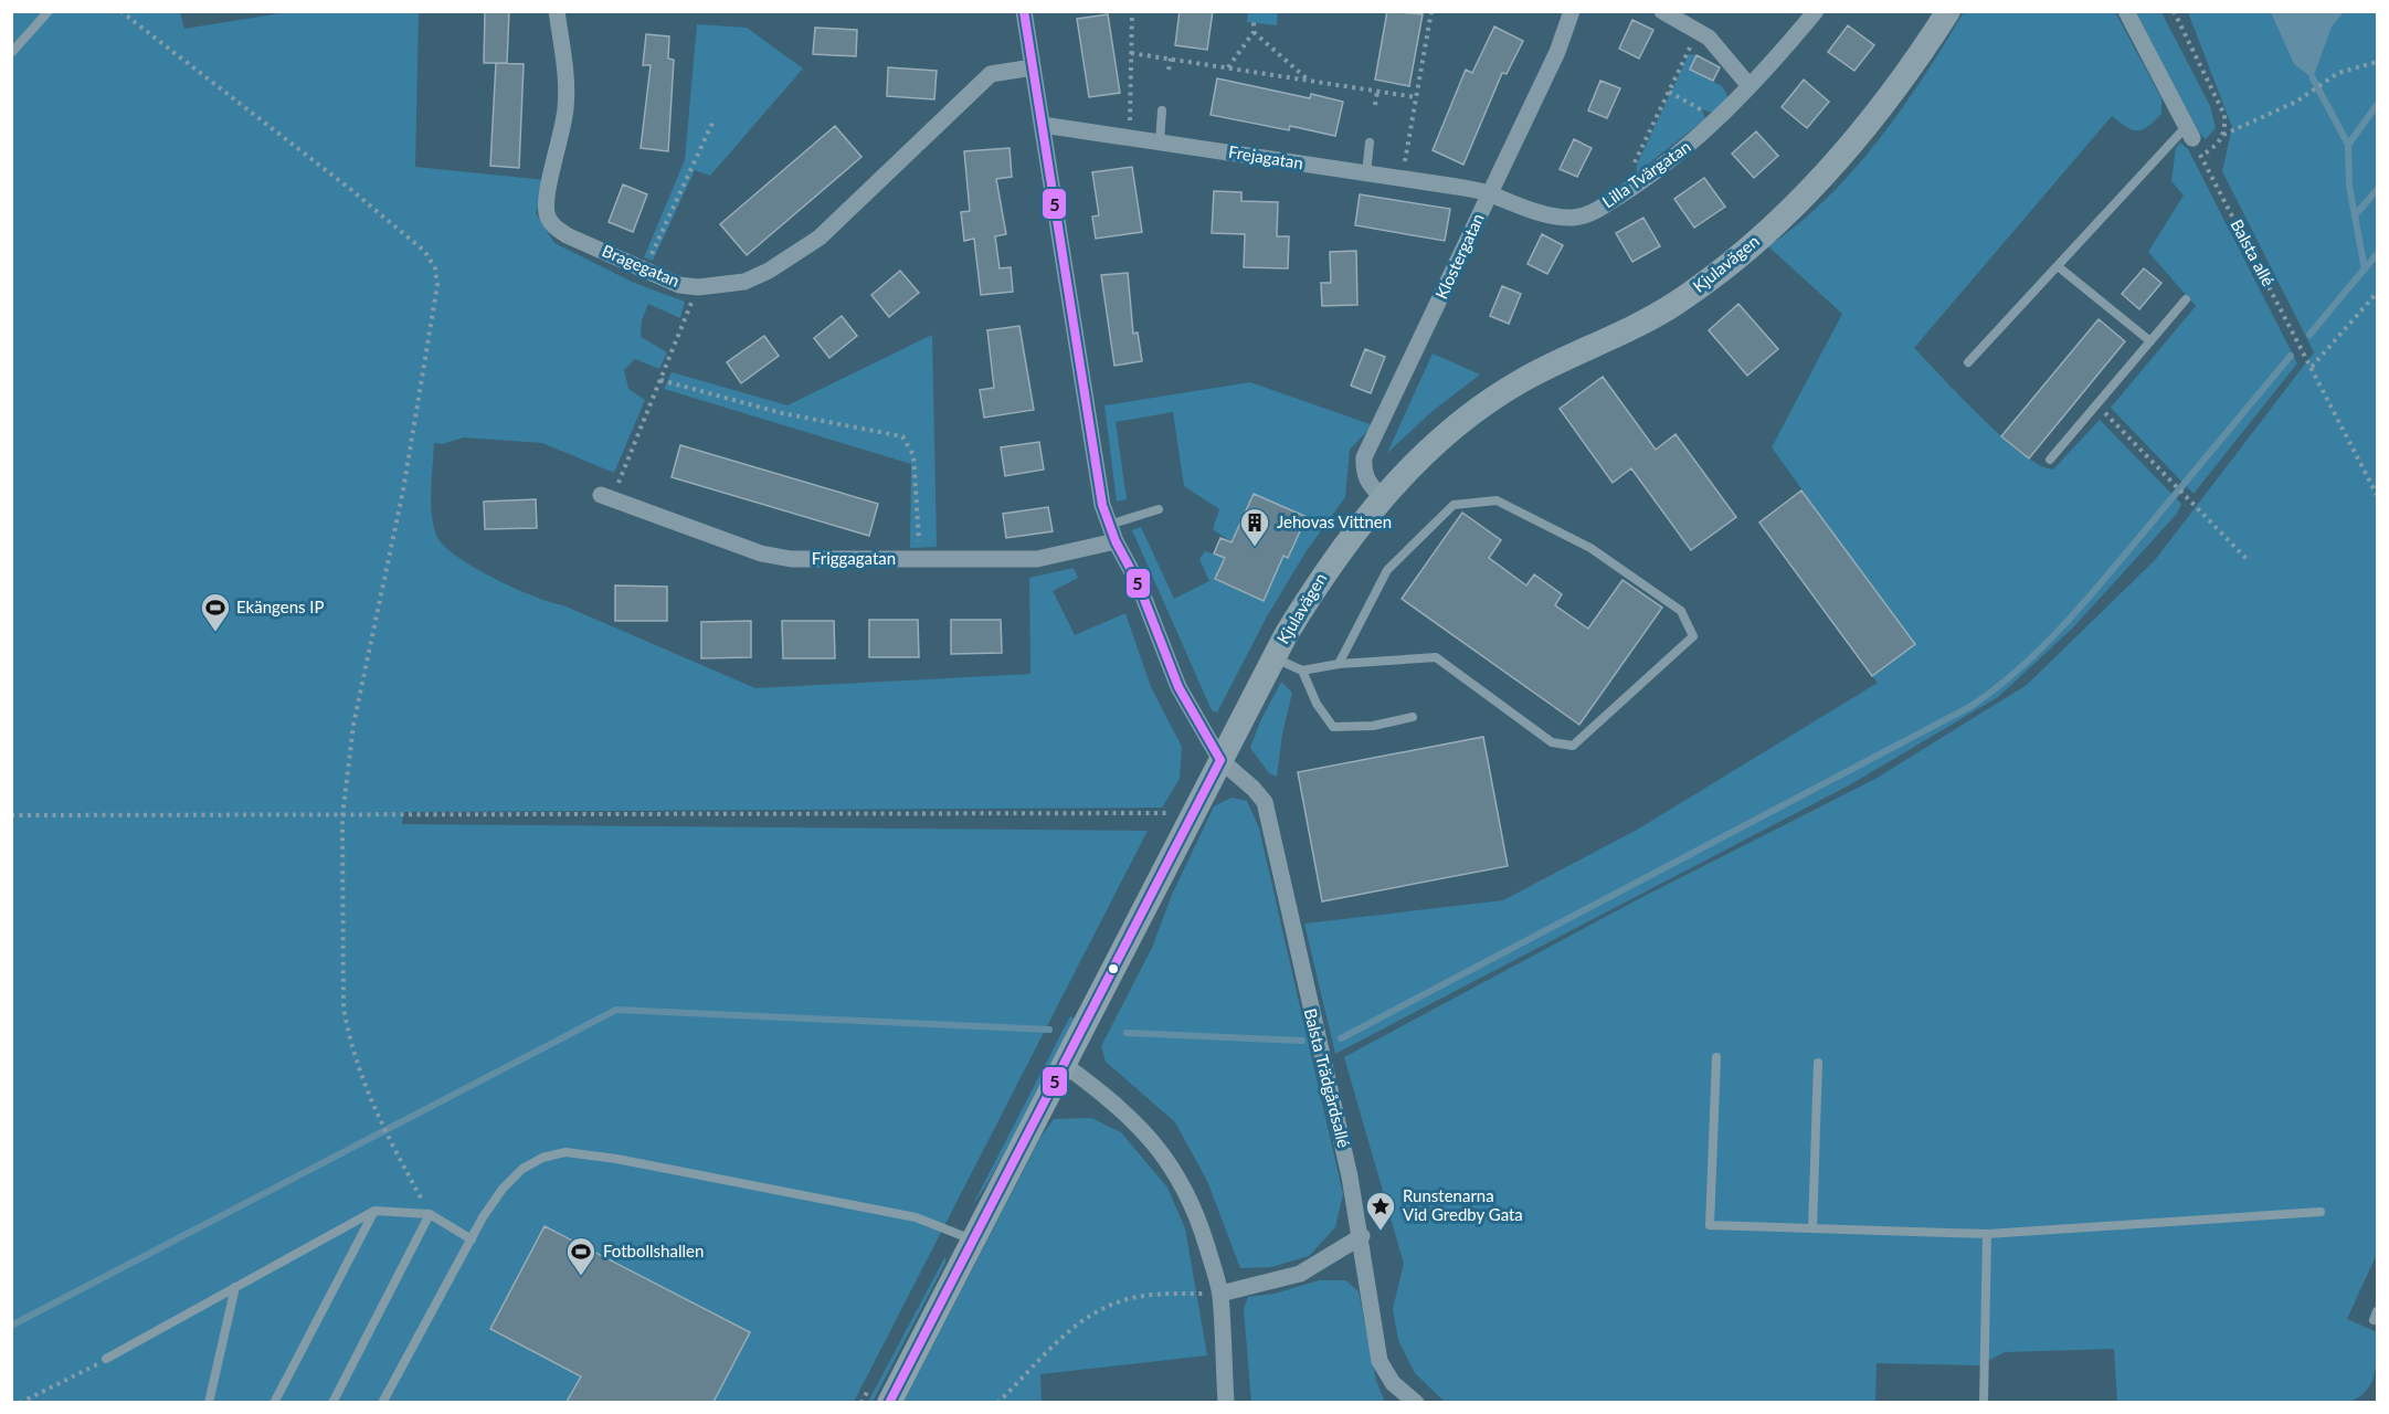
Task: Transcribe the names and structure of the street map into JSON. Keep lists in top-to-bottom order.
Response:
{
  "streets": {
    "street": [
      "Frejagatan",
      "Lilla Tvärgatan",
      "Klostergatan",
      "Kjulavägen",
      "Bragegatan",
      "Friggagatan",
      "Balsta Trädgårdsallé"
    ],
    "path": ["Balsta allé"]
  },
  "crossings": [
    ["Frejagatan", "Lilla Tvärgatan"],
    ["Frejagatan", "Klostergatan"],
    ["Frejagatan", "Balsta Trädgårdsallé"],
    ["Lilla Tvärgatan", "Klostergatan"],
    ["Klostergatan", "Kjulavägen"],
    ["Kjulavägen", "Balsta Trädgårdsallé"],
    ["Bragegatan", "Balsta Trädgårdsallé"],
    ["Friggagatan", "Balsta Trädgårdsallé"]
  ],
  "places": {
    "building": ["Jehovas Vittnen"],
    "sports": ["Ekängens IP", "Fotbollshallen"],
    "place": ["Runstenarna Vid Gredby Gata"]
  },
  "lines": ["transit line 5"]
}
